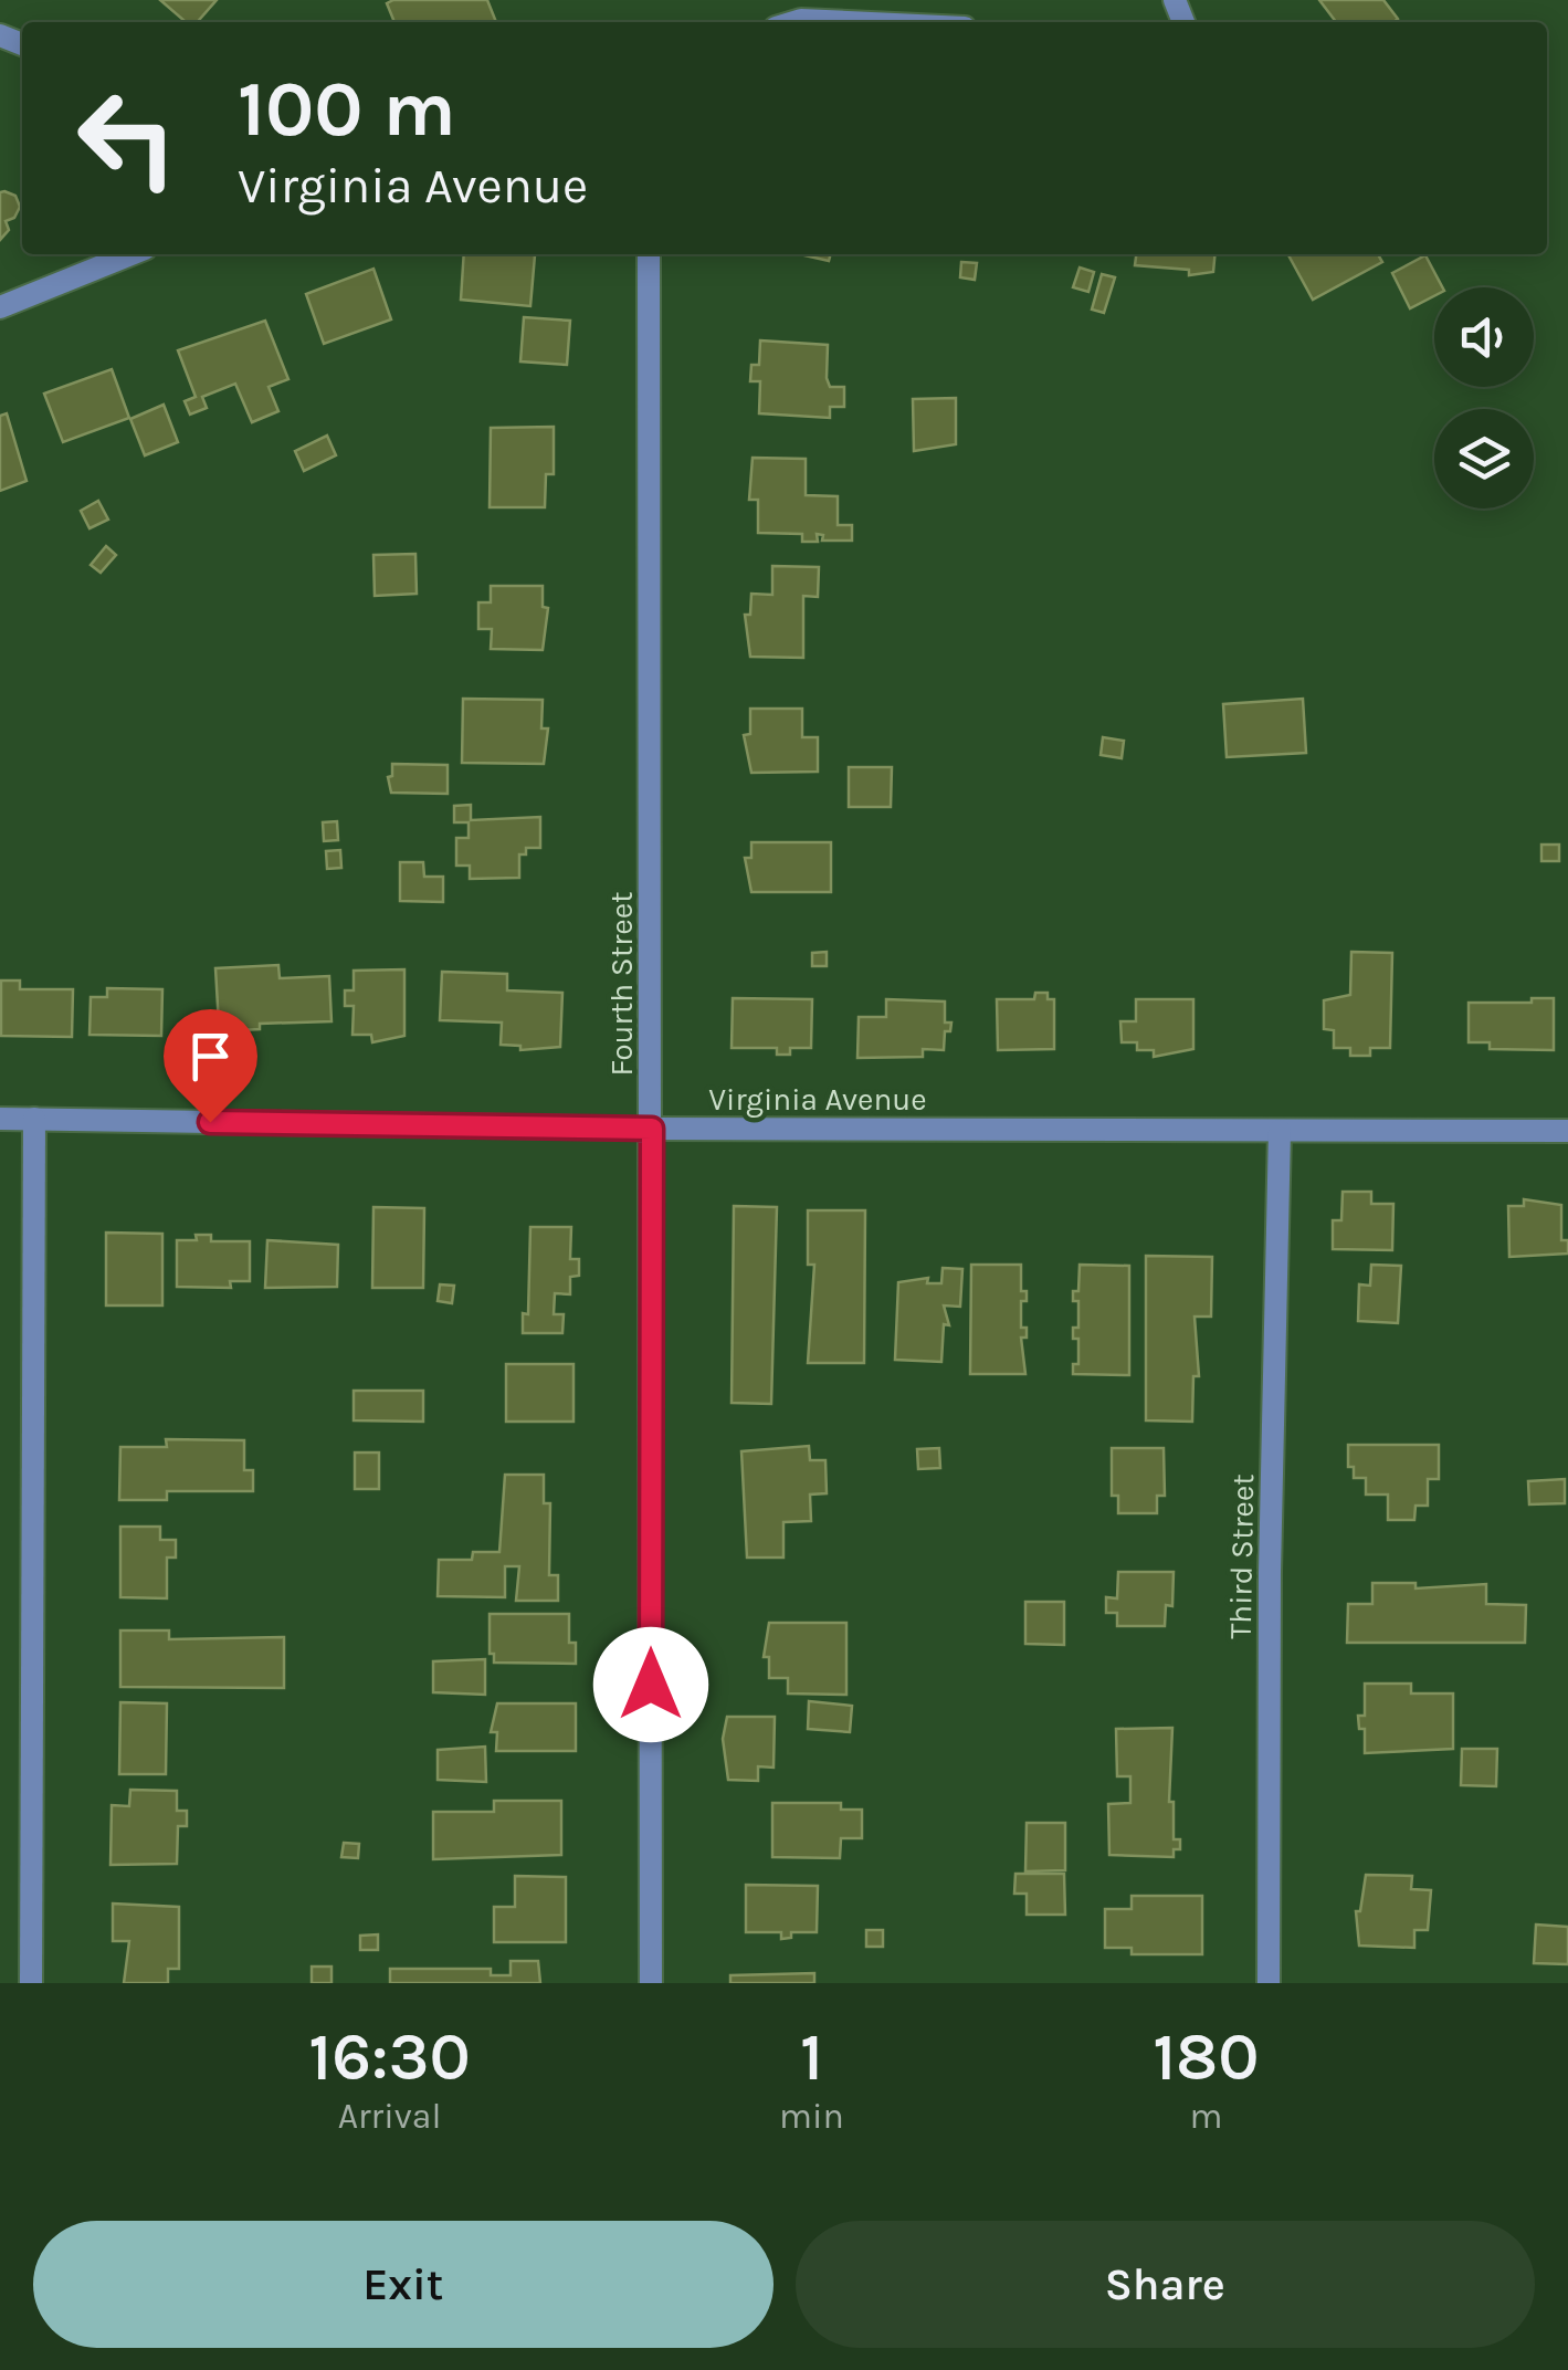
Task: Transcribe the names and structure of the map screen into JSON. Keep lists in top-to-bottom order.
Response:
{
  "streets": {
    "street": ["Fourth Street", "Virginia Avenue", "Third Street"]
  },
  "crossings": [
    ["Fourth Street", "Virginia Avenue"],
    ["Virginia Avenue", "Third Street"]
  ],
  "page": {
    "turn": ["100 m", "Virginia Avenue"],
    "eta": [
      "16:30",
      "Arrival",
      "1",
      "min",
      "180",
      "m"
    ],
    "buttons": ["Exit", "Share"]
  }
}
